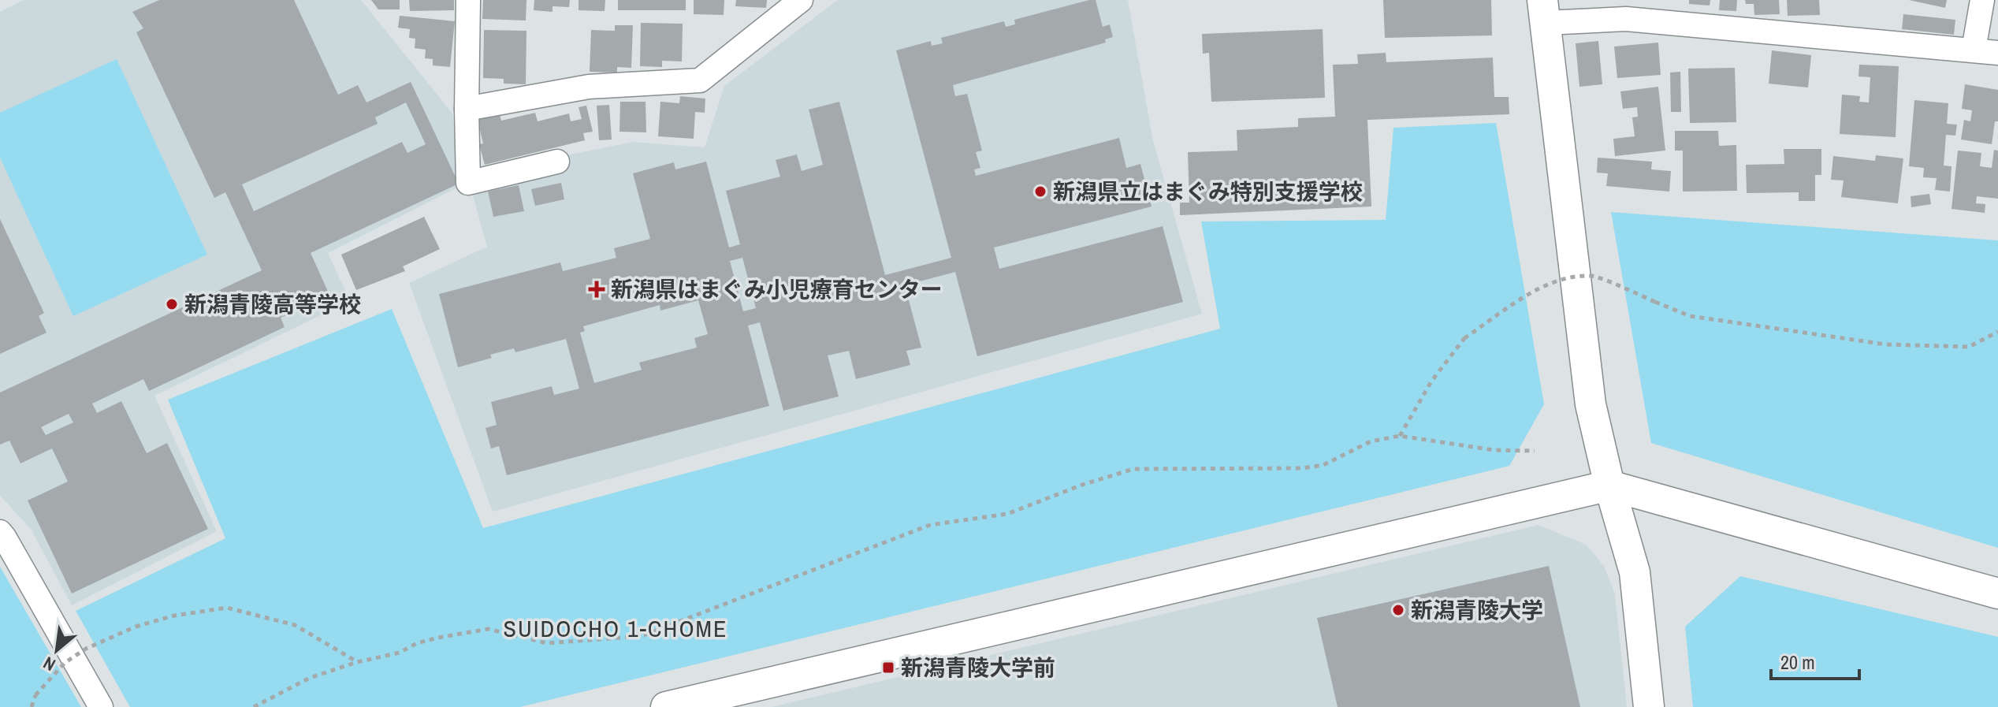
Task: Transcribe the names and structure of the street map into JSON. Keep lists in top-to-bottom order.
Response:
{
  "districts": ["SUIDOCHO 1-CHOME"],
  "places": {
    "other": ["新潟県立はまぐみ特別支援学校", "新潟青陵高等学校", "新潟青陵大学"],
    "health": ["新潟県はまぐみ小児療育センター"],
    "transit": ["新潟青陵大学前"]
  },
  "scale_bar": "20 m",
  "north": "bottom left"
}
